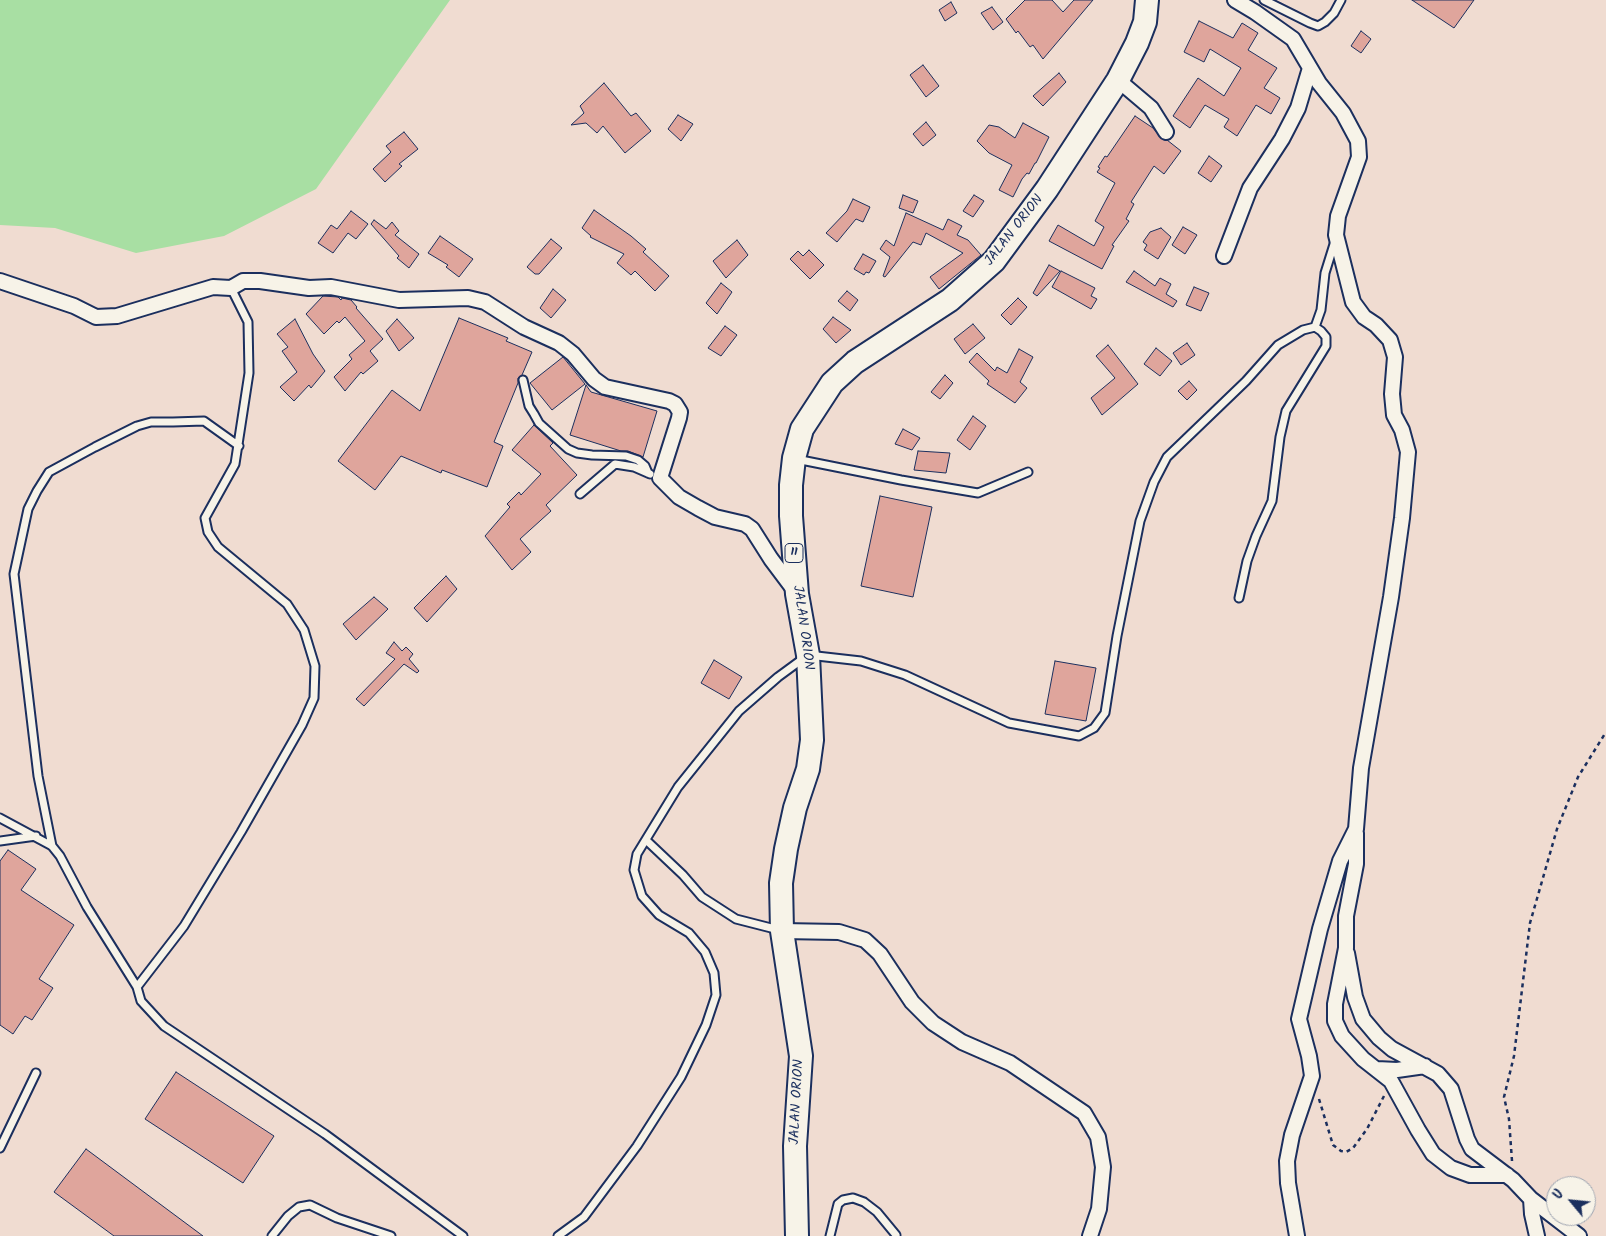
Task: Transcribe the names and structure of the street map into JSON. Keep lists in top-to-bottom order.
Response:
{
  "streets": {
    "highway": ["JALAN ORION", "11"]
  },
  "north": "top left"
}
